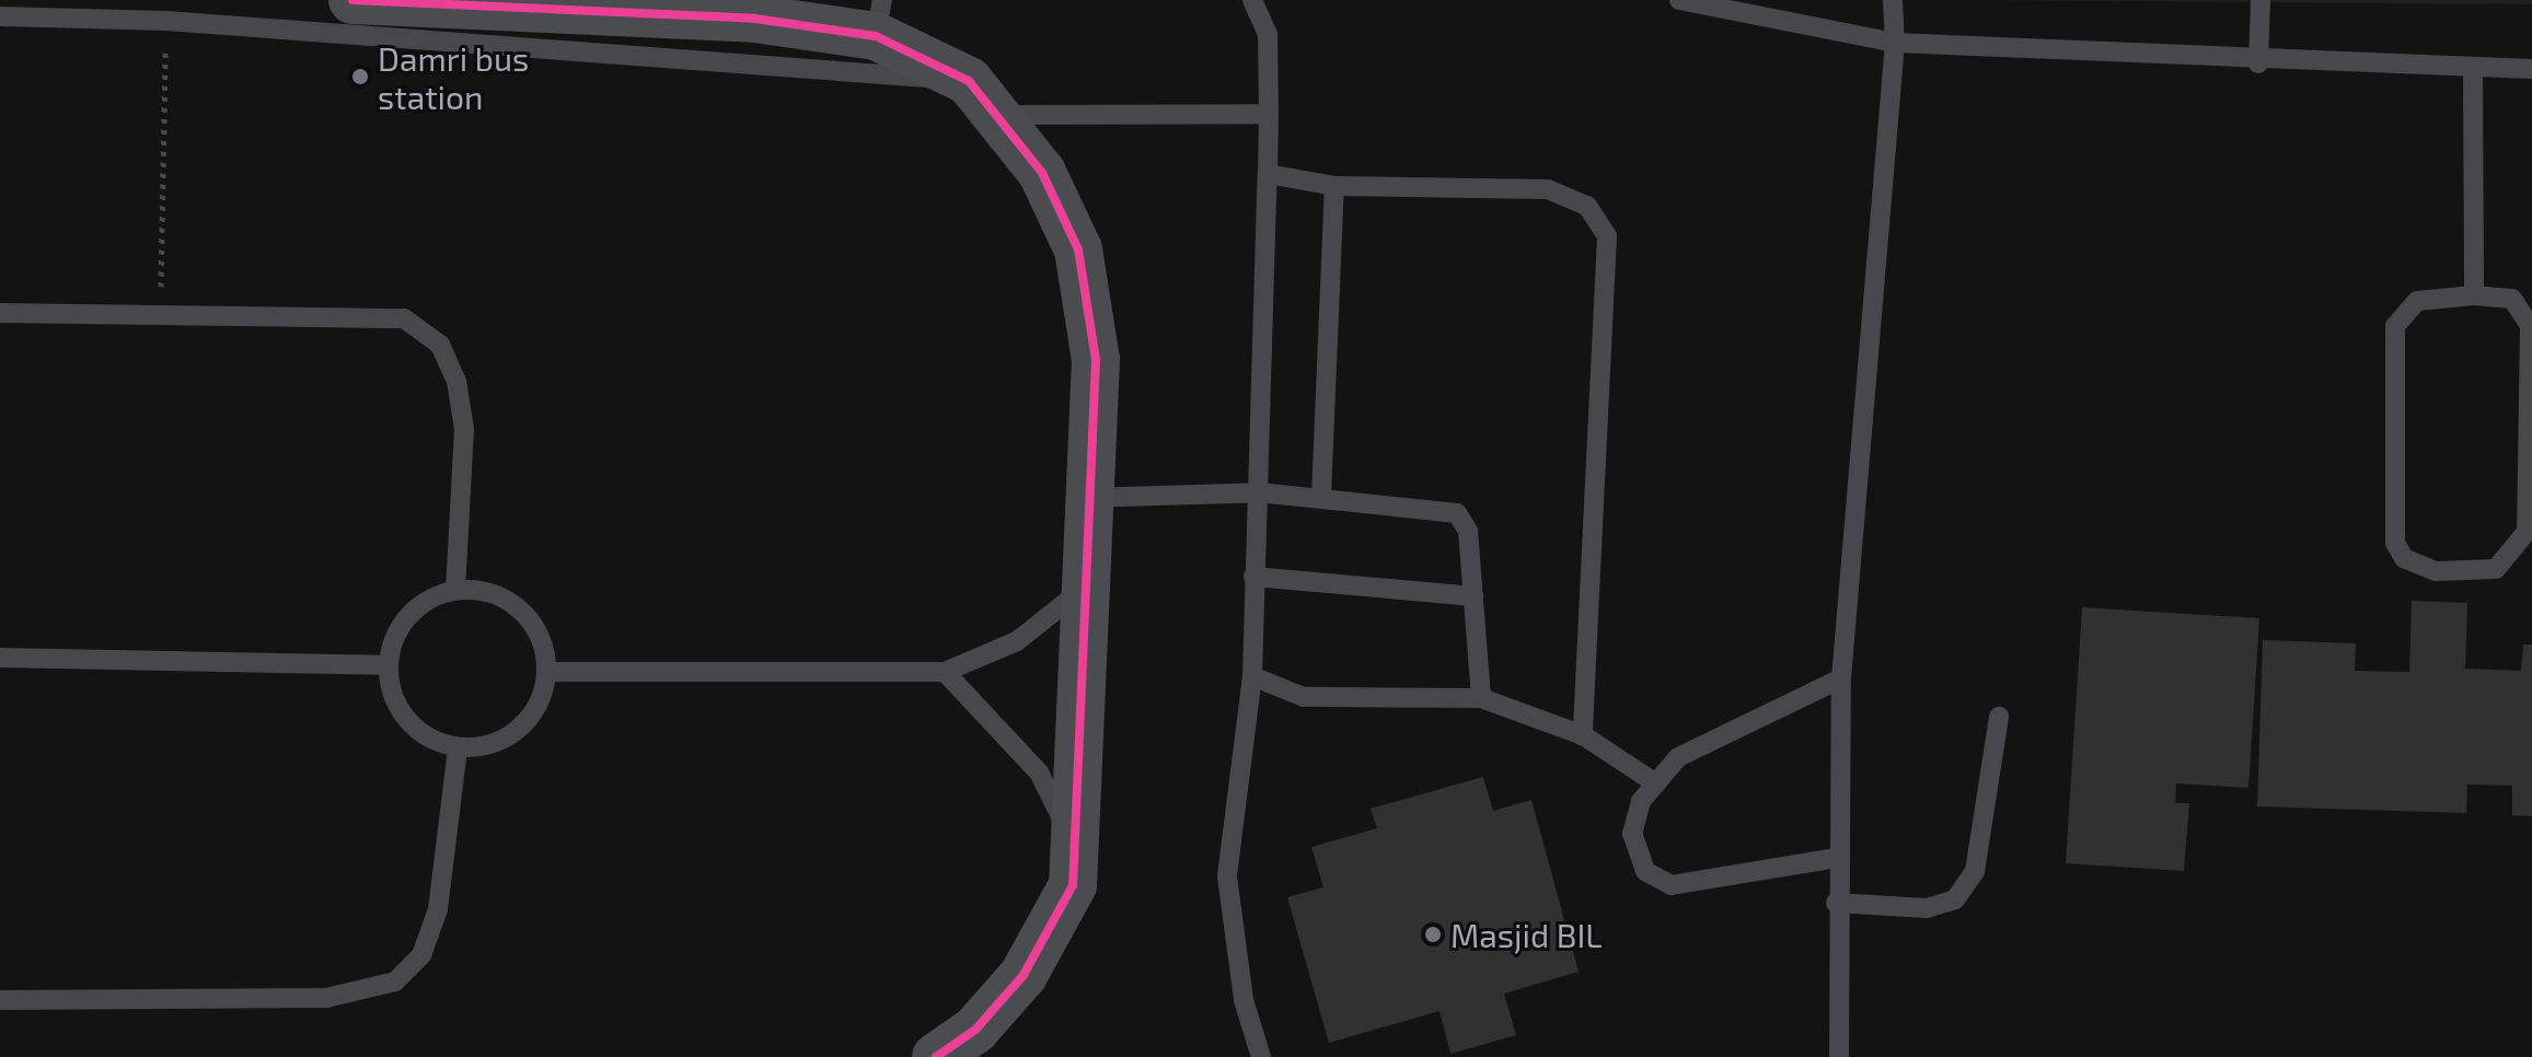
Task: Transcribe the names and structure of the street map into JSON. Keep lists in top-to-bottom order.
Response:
{
  "places": ["Damri bus station", "Masjid BIL"]
}
